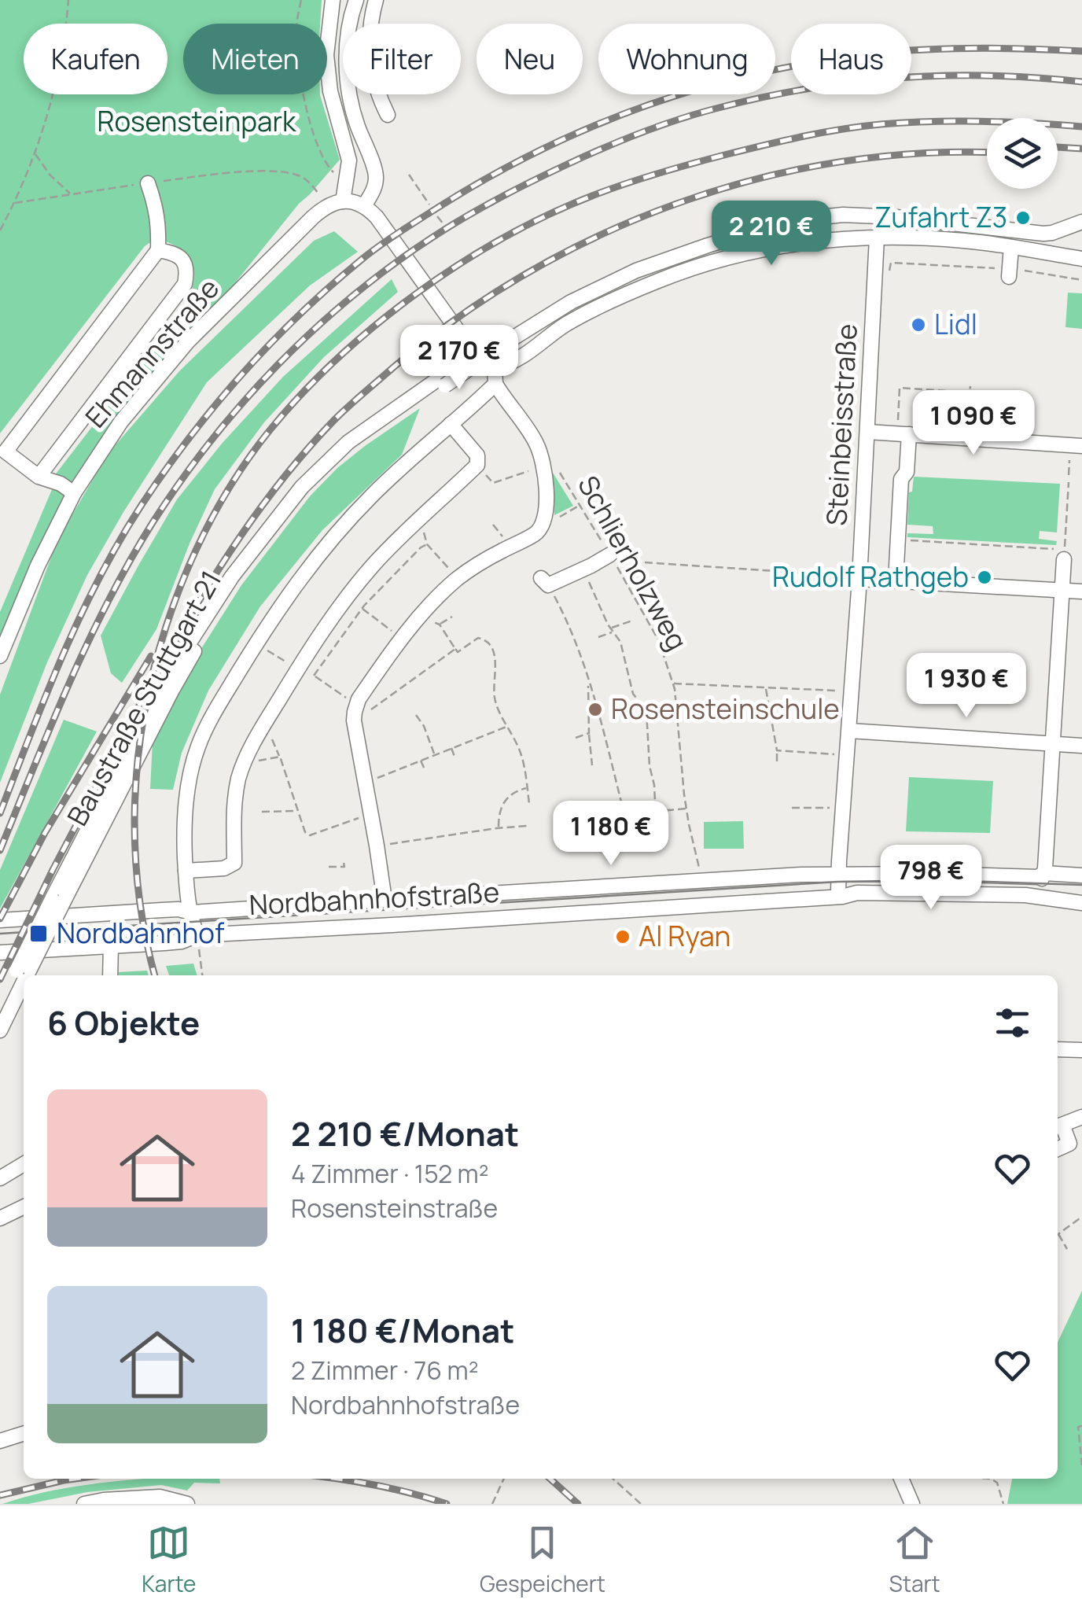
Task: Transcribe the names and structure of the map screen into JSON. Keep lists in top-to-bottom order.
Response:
{
  "streets": {
    "street": [
      "Ehmannstraße",
      "Steinbeisstraße",
      "Baustraße Stuttgart 21",
      "Nordbahnhofstraße"
    ],
    "path": ["Schlierholzweg"]
  },
  "crossings": [
    ["Steinbeisstraße", "Nordbahnhofstraße"],
    ["Schlierholzweg", "Nordbahnhofstraße"]
  ],
  "parks": ["Rosensteinpark"],
  "places": {
    "other": [
      "Zufahrt Z3",
      "Lidl",
      "Rudolf Rathgeb",
      "Rosensteinschule",
      "Al Ryan"
    ],
    "transit": ["Nordbahnhof"]
  },
  "page": {
    "chip": [
      "Kaufen",
      "Mieten",
      "Filter",
      "Neu",
      "Wohnung",
      "Haus"
    ],
    "price": [
      "2 210 €",
      "2 170 €",
      "1 090 €",
      "1 930 €",
      "1 180 €",
      "798 €"
    ],
    "heading": "6 Objekte",
    "list": [
      {
        "name": "2 210 €/Monat",
        "note": "4 Zimmer · 152 m² · Rosensteinstraße"
      },
      {
        "name": "1 180 €/Monat",
        "note": "2 Zimmer · 76 m² · Nordbahnhofstraße"
      }
    ],
    "tabs": ["Karte", "Gespeichert", "Start"]
  }
}
